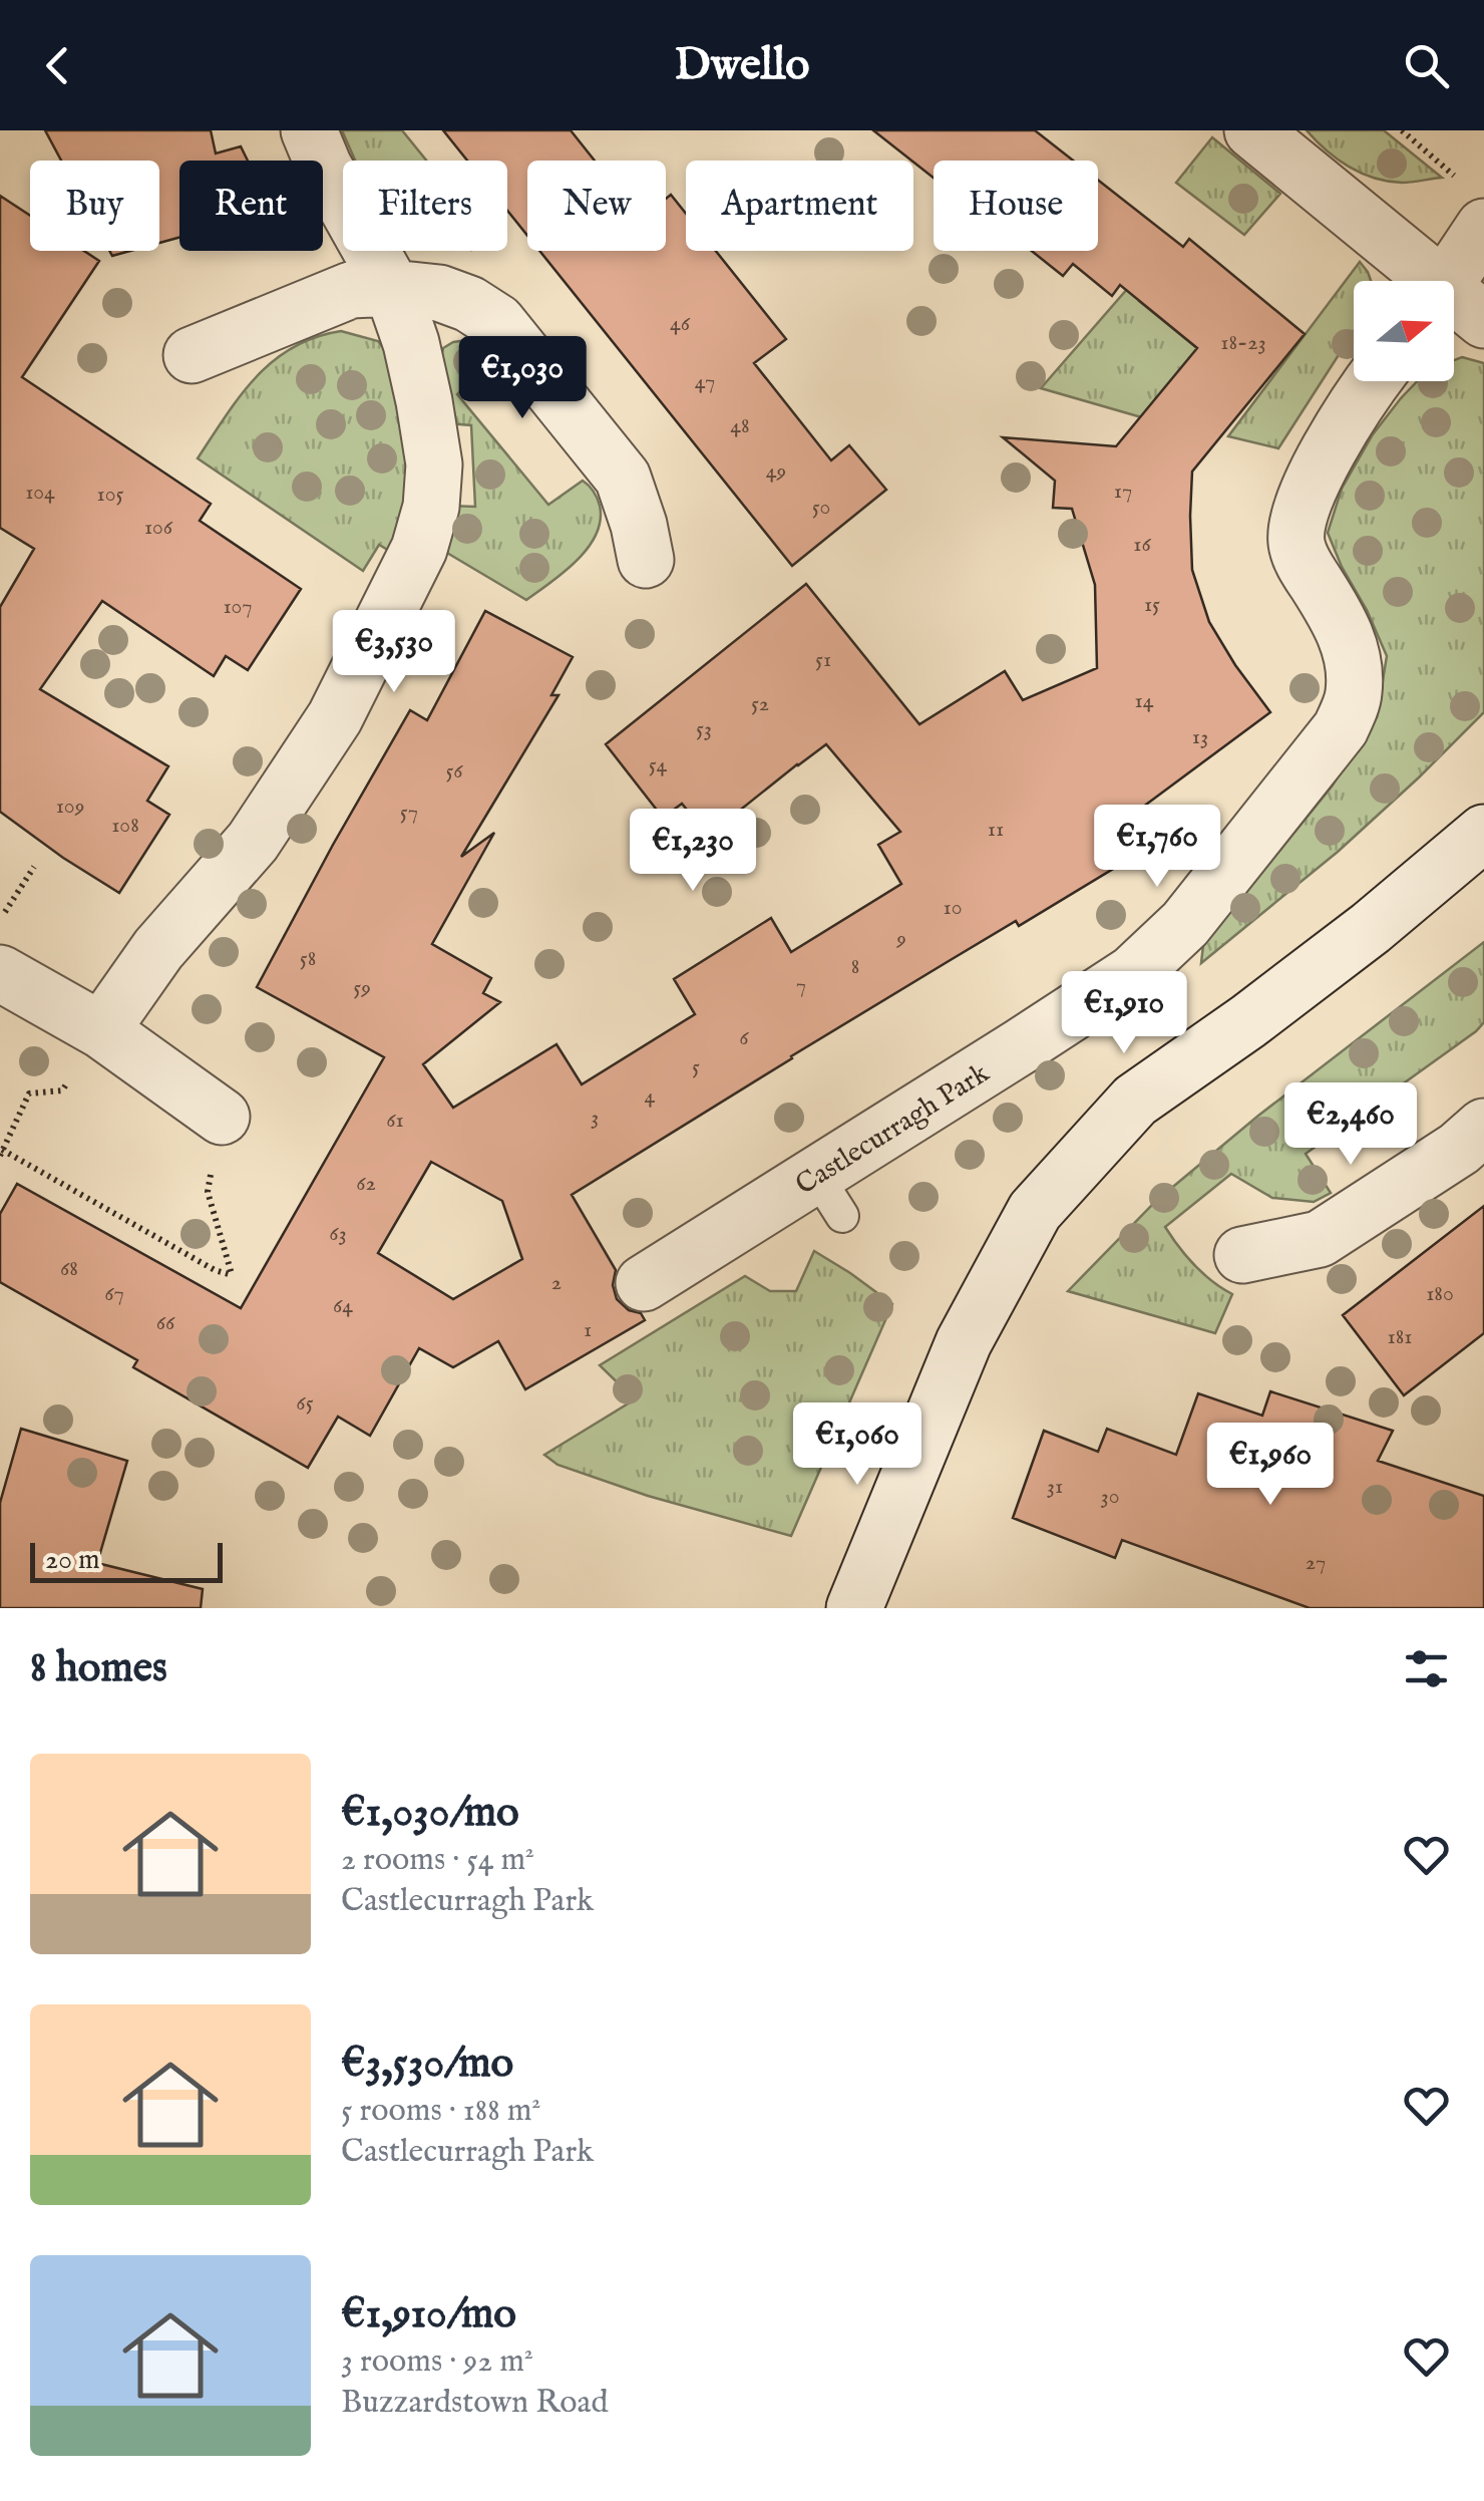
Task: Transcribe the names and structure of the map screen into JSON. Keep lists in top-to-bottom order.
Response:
{
  "streets": {
    "street": ["Castlecurragh Park"]
  },
  "house_numbers": [
    "46",
    "18-23",
    "47",
    "48",
    "49",
    "17",
    "104",
    "105",
    "50",
    "106",
    "16",
    "15",
    "107",
    "51",
    "14",
    "52",
    "53",
    "13",
    "54",
    "56",
    "109",
    "57",
    "108",
    "11",
    "10",
    "9",
    "58",
    "8",
    "7",
    "59",
    "6",
    "5",
    "4",
    "3",
    "61",
    "62",
    "63",
    "68",
    "2",
    "67",
    "180",
    "64",
    "66",
    "1",
    "181",
    "65",
    "31",
    "30",
    "27"
  ],
  "scale_bar": "20 m",
  "north": "right",
  "page": {
    "header": "Dwello",
    "chip": [
      "Buy",
      "Rent",
      "Filters",
      "New",
      "Apartment",
      "House"
    ],
    "price": [
      "€1,030",
      "€3,530",
      "€1,760",
      "€1,230",
      "€1,910",
      "€2,460",
      "€1,060",
      "€1,960"
    ],
    "scale": "20 m",
    "heading": "8 homes",
    "list": [
      {
        "name": "€1,030/mo",
        "note": "2 rooms · 54 m² · Castlecurragh Park"
      },
      {
        "name": "€3,530/mo",
        "note": "5 rooms · 188 m² · Castlecurragh Park"
      },
      {
        "name": "€1,910/mo",
        "note": "3 rooms · 92 m² · Buzzardstown Road"
      }
    ]
  }
}
